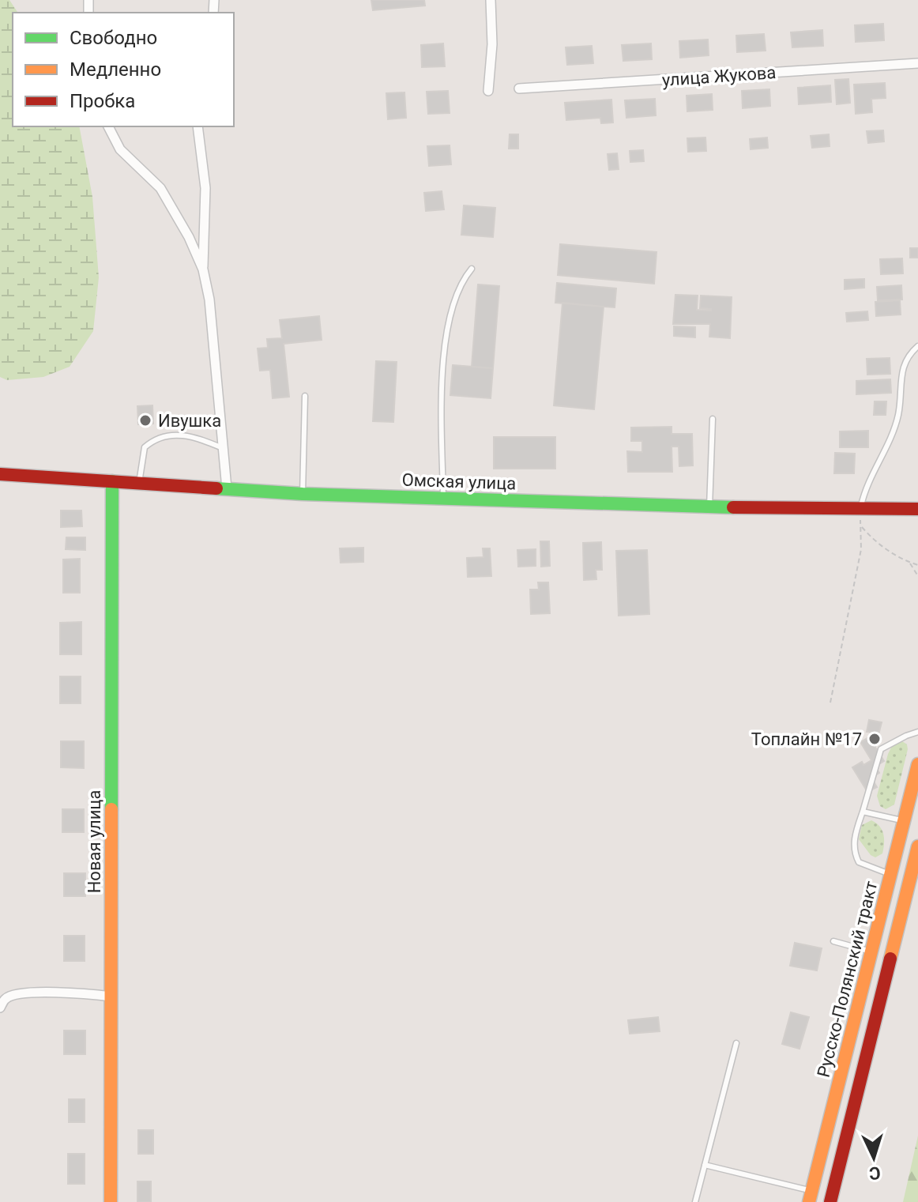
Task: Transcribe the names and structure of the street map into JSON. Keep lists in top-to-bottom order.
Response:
{
  "streets": {
    "street": [
      "улица Жукова",
      "Омская улица",
      "Новая улица",
      "Русско-Полянский тракт"
    ]
  },
  "crossings": [
    ["Омская улица", "Новая улица"]
  ],
  "places": ["Ивушка", "Топлайн №17"],
  "legend": ["Свободно", "Медленно", "Пробка"],
  "north": "bottom"
}
